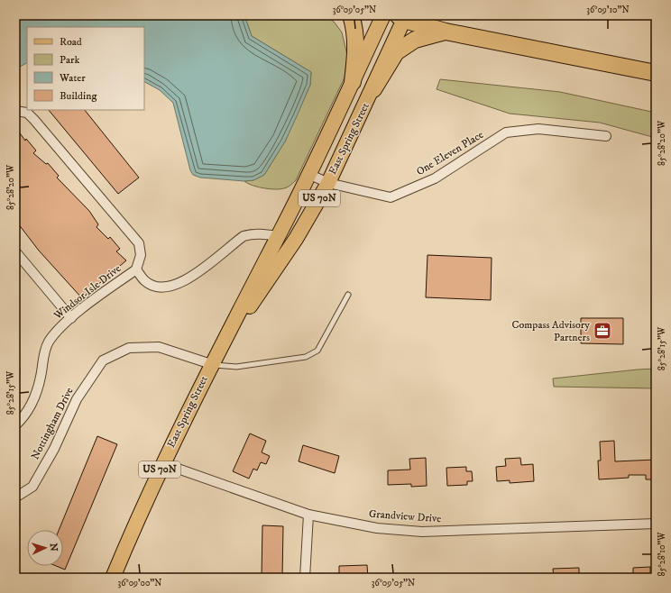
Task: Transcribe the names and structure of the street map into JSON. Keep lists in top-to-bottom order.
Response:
{
  "streets": {
    "main road": ["East Spring Street", "US 70N"],
    "street": [
      "One Eleven Place",
      "Windsor Isle Drive",
      "Nottingham Drive",
      "Grandview Drive"
    ]
  },
  "crossings": [
    ["East Spring Street", "One Eleven Place"],
    ["East Spring Street", "Windsor Isle Drive"],
    ["East Spring Street", "Nottingham Drive"],
    ["East Spring Street", "Grandview Drive"]
  ],
  "places": {
    "office": ["Compass Advisory Partners"]
  },
  "legend": [
    "Road",
    "Park",
    "Water",
    "Building"
  ],
  "north": "right",
  "coordinates": [
    "36°09'05\"N",
    "36°09'10\"N",
    "85°28'20\"W",
    "85°28'15\"W",
    "85°28'10\"W",
    "36°09'00\"N"
  ]
}
